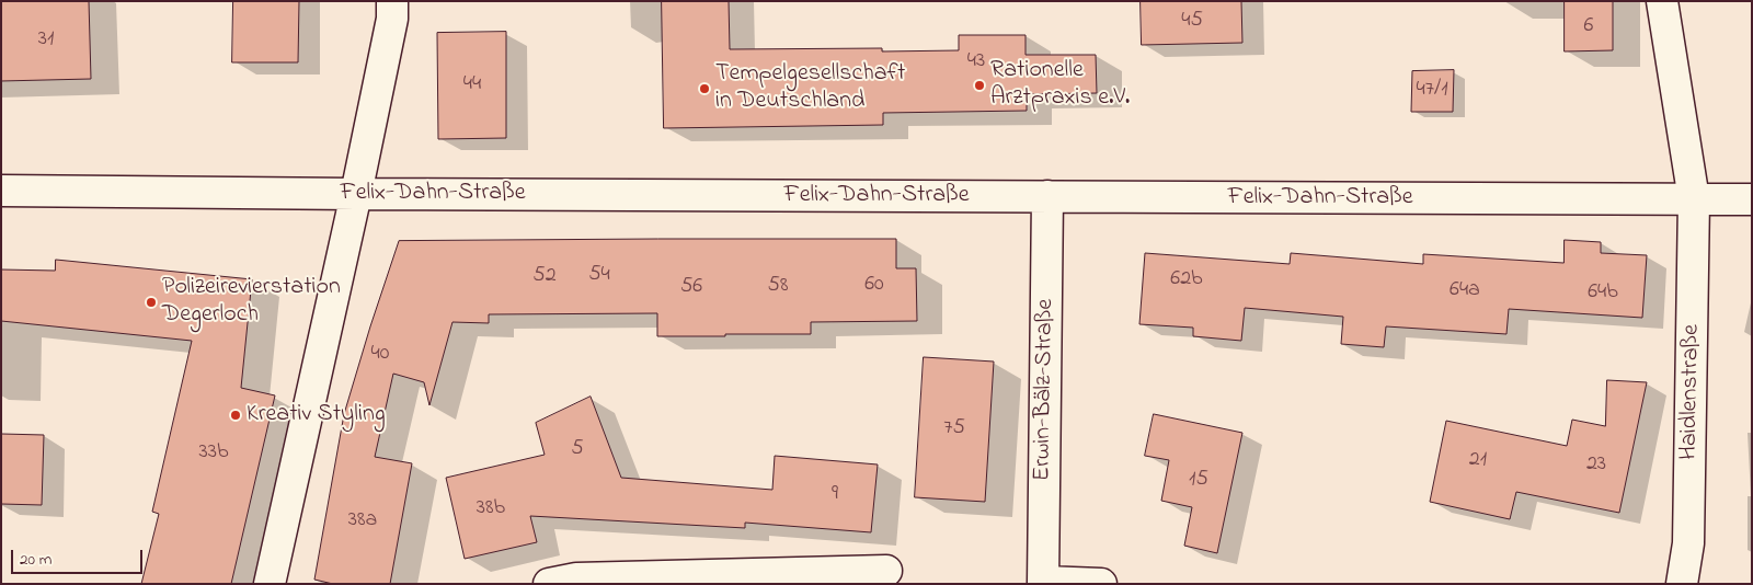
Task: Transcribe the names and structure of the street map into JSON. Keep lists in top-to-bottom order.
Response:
{
  "streets": {
    "street": ["Felix-Dahn-Straße", "Erwin-Bälz-Straße", "Haidlenstraße"]
  },
  "crossings": [
    ["Felix-Dahn-Straße", "Erwin-Bälz-Straße"],
    ["Felix-Dahn-Straße", "Haidlenstraße"]
  ],
  "places": [
    "Rationelle Arztpraxis e.V.",
    "Tempelgesellschaft in Deutschland",
    "Polizeirevierstation Degerloch",
    "Kreativ Styling"
  ],
  "house_numbers": [
    "45",
    "6",
    "31",
    "43",
    "44",
    "47/1",
    "54",
    "52",
    "62b",
    "60",
    "58",
    "56",
    "64a",
    "64b",
    "40",
    "75",
    "5",
    "33b",
    "21",
    "23",
    "15",
    "9",
    "38b",
    "38a"
  ],
  "scale_bar": "20 m"
}
